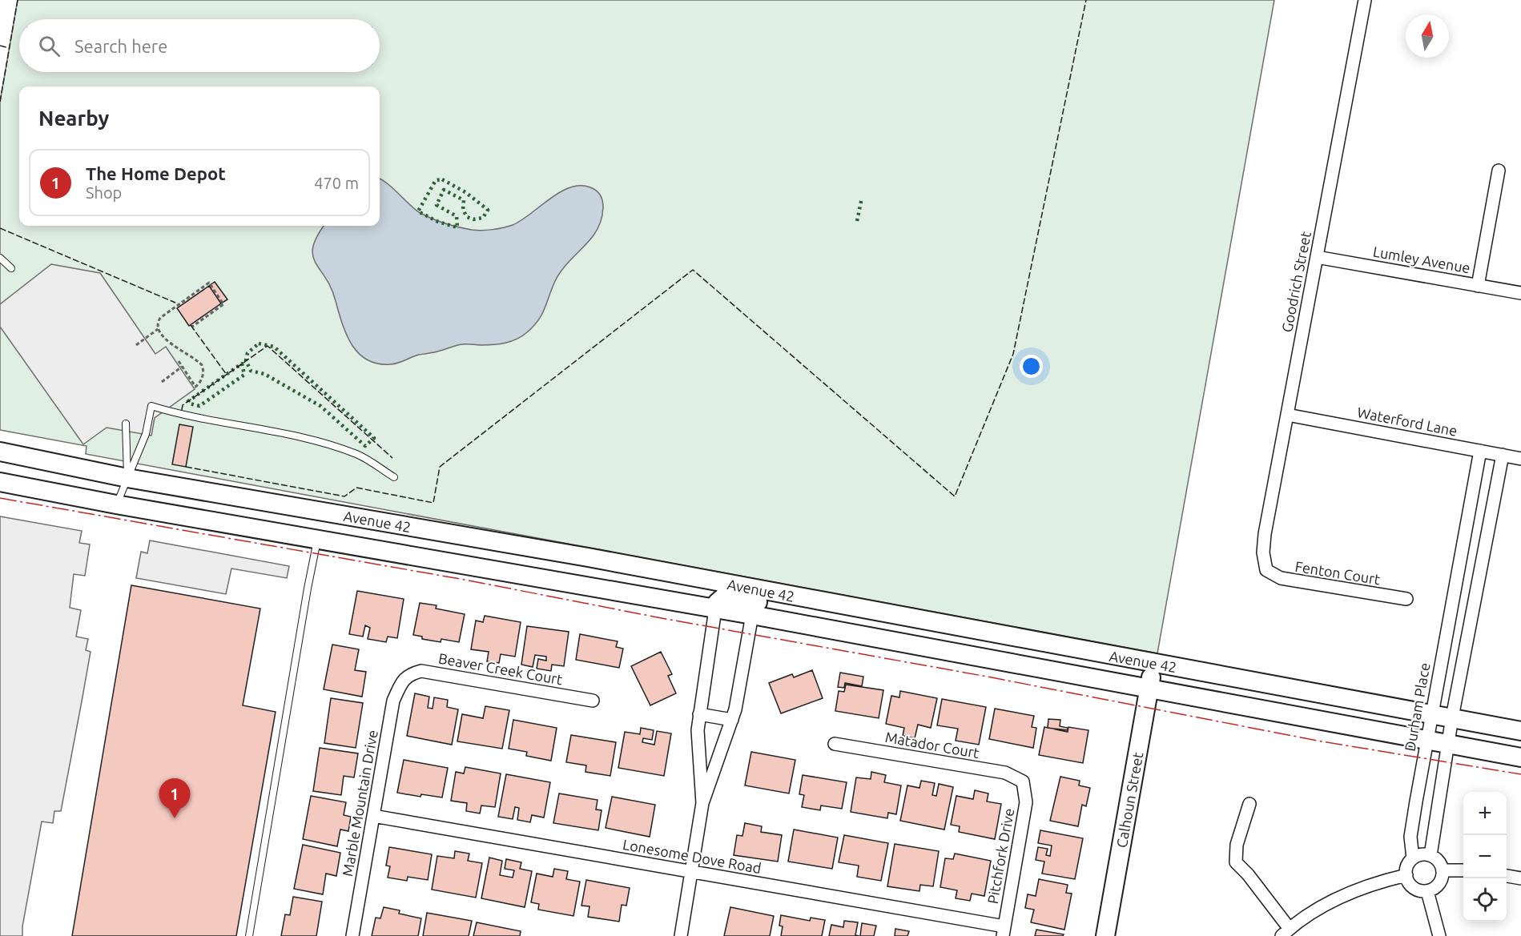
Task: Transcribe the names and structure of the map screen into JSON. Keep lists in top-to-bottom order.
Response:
{
  "streets": {
    "street": [
      "Lumley Avenue",
      "Goodrich Street",
      "Waterford Lane",
      "Avenue 42",
      "Fenton Court",
      "Beaver Creek Court",
      "Durham Place",
      "Matador Court",
      "Calhoun Street",
      "Marble Mountain Drive",
      "Lonesome Dove Road",
      "Pitchfork Drive"
    ]
  },
  "crossings": [
    ["Lumley Avenue", "Goodrich Street"],
    ["Goodrich Street", "Waterford Lane"],
    ["Goodrich Street", "Fenton Court"],
    ["Waterford Lane", "Durham Place"],
    ["Avenue 42", "Durham Place"],
    ["Avenue 42", "Calhoun Street"],
    ["Beaver Creek Court", "Marble Mountain Drive"],
    ["Matador Court", "Pitchfork Drive"],
    ["Marble Mountain Drive", "Lonesome Dove Road"],
    ["Lonesome Dove Road", "Pitchfork Drive"]
  ],
  "north": "top",
  "page": {
    "search": "Search here",
    "heading": "Nearby",
    "list": [
      {
        "mark": "1",
        "name": "The Home Depot",
        "note": "Shop",
        "value": "470 m"
      }
    ],
    "pins": "1",
    "map_buttons": ["+", "−"]
  }
}
